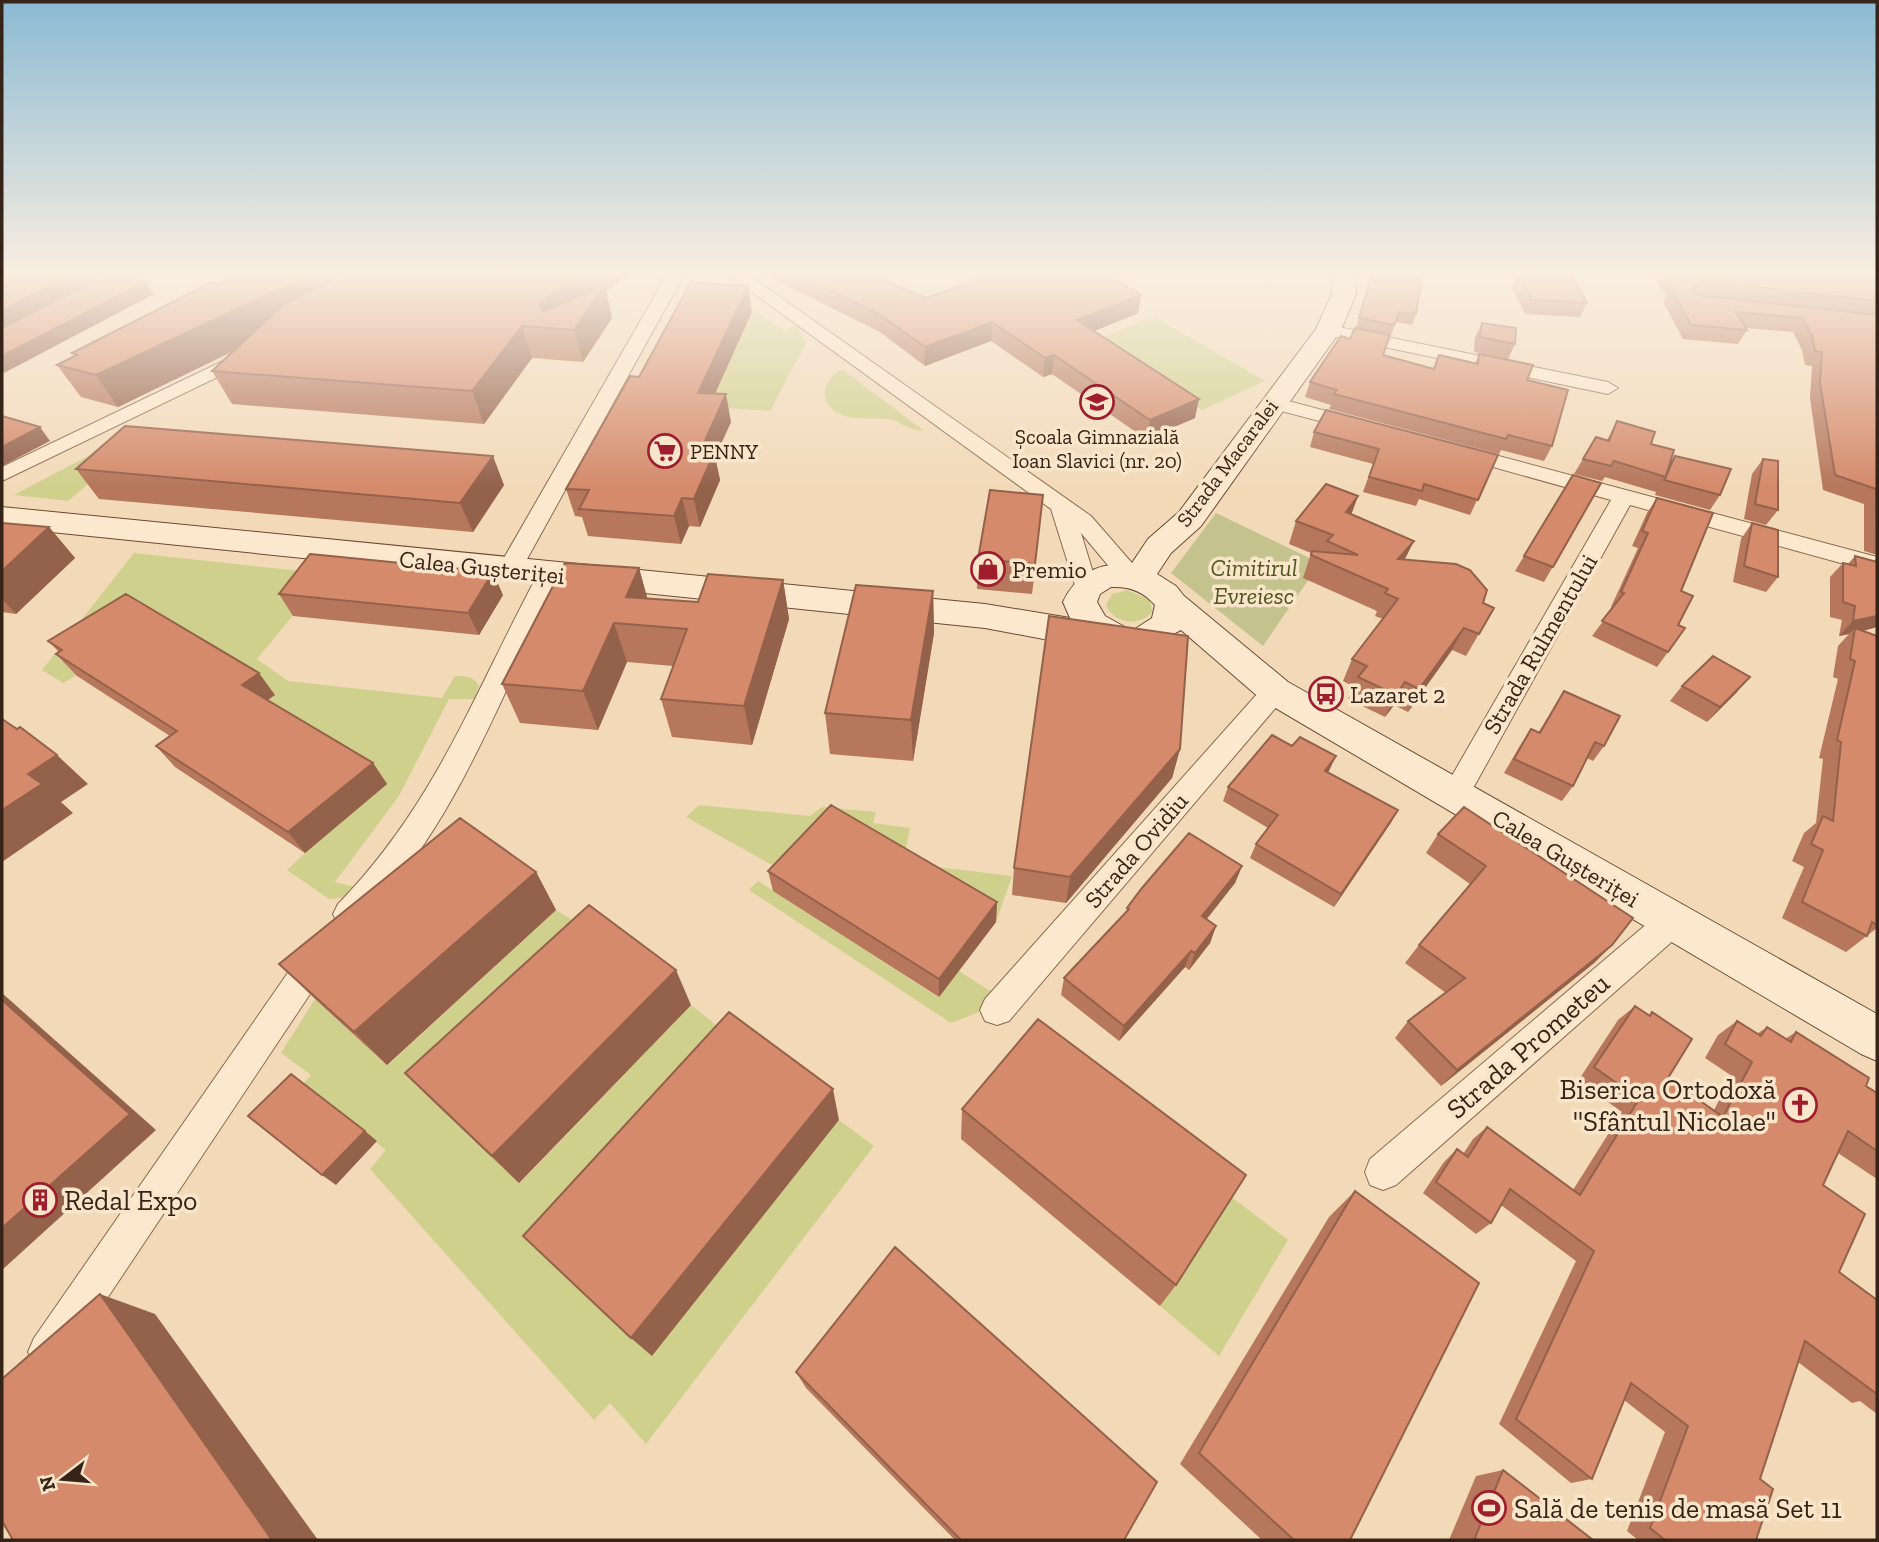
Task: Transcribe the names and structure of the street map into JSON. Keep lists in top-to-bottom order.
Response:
{
  "streets": {
    "main road": ["Strada Macaralei", "Calea Gușteriței"],
    "street": ["Strada Rulmentului", "Strada Ovidiu", "Strada Prometeu"]
  },
  "crossings": [
    ["Strada Macaralei", "Calea Gușteriței"],
    ["Calea Gușteriței", "Strada Rulmentului"],
    ["Calea Gușteriței", "Strada Ovidiu"],
    ["Calea Gușteriței", "Strada Prometeu"]
  ],
  "parks": ["Cimitirul Evreiesc"],
  "places": {
    "school or university": ["Școala Gimnazială Ioan Slavici (nr. 20)"],
    "supermarket": ["PENNY"],
    "shop": ["Premio"],
    "bus stop": ["Lazaret 2"],
    "church": ["Biserica Ortodoxă \"Sfântul Nicolae\""],
    "building": ["Redal Expo"],
    "sports": ["Sală de tenis de masă Set 11"]
  },
  "north": "left"
}
